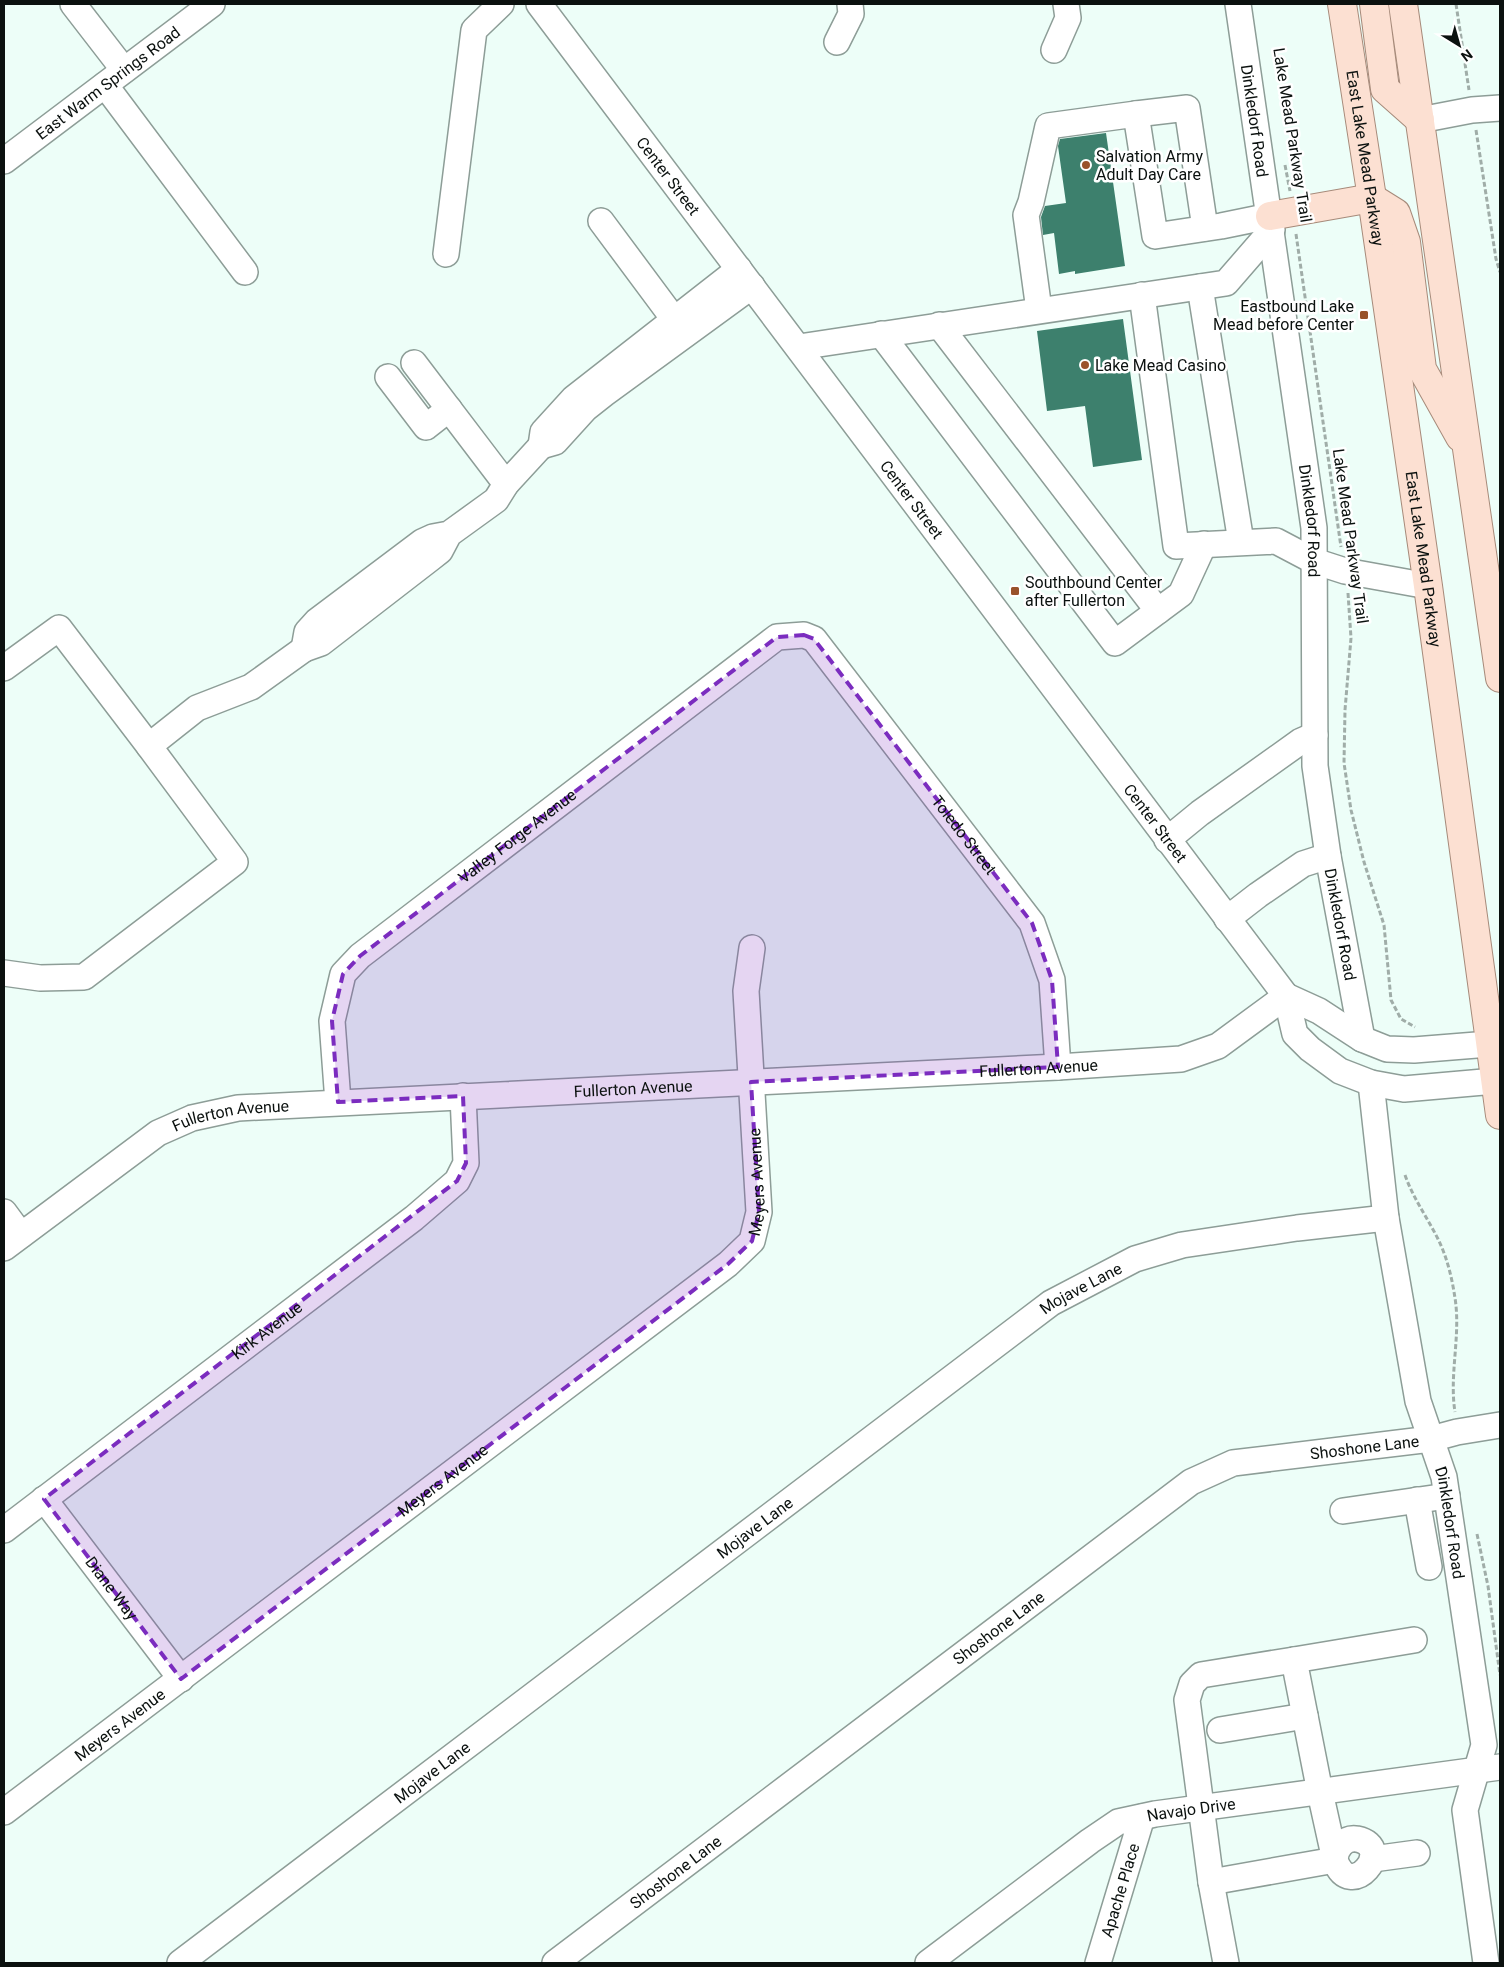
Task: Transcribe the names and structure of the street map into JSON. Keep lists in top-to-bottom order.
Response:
{
  "streets": {
    "main road": ["East Lake Mead Parkway"],
    "street": [
      "East Warm Springs Road",
      "Dinkledorf Road",
      "Center Street",
      "Valley Forge Avenue",
      "Toledo Street",
      "Fullerton Avenue",
      "Meyers Avenue",
      "Mojave Lane",
      "Kirk Avenue",
      "Shoshone Lane",
      "Diane Way",
      "Navajo Drive",
      "Apache Place"
    ],
    "path": ["Lake Mead Parkway Trail"]
  },
  "crossings": [
    ["Dinkledorf Road", "Lake Mead Parkway Trail"],
    ["Dinkledorf Road", "Center Street"],
    ["Dinkledorf Road", "Mojave Lane"],
    ["Dinkledorf Road", "Shoshone Lane"],
    ["Dinkledorf Road", "Navajo Drive"],
    ["East Lake Mead Parkway", "Center Street"],
    ["Center Street", "Fullerton Avenue"],
    ["Valley Forge Avenue", "Toledo Street"],
    ["Valley Forge Avenue", "Fullerton Avenue"],
    ["Toledo Street", "Fullerton Avenue"],
    ["Fullerton Avenue", "Meyers Avenue"],
    ["Fullerton Avenue", "Kirk Avenue"],
    ["Meyers Avenue", "Diane Way"],
    ["Kirk Avenue", "Diane Way"],
    ["Navajo Drive", "Apache Place"]
  ],
  "places": {
    "other": ["Salvation Army Adult Day Care", "Lake Mead Casino"],
    "transit": ["Eastbound Lake Mead before Center", "Southbound Center after Fullerton"]
  },
  "north": "bottom right"
}
